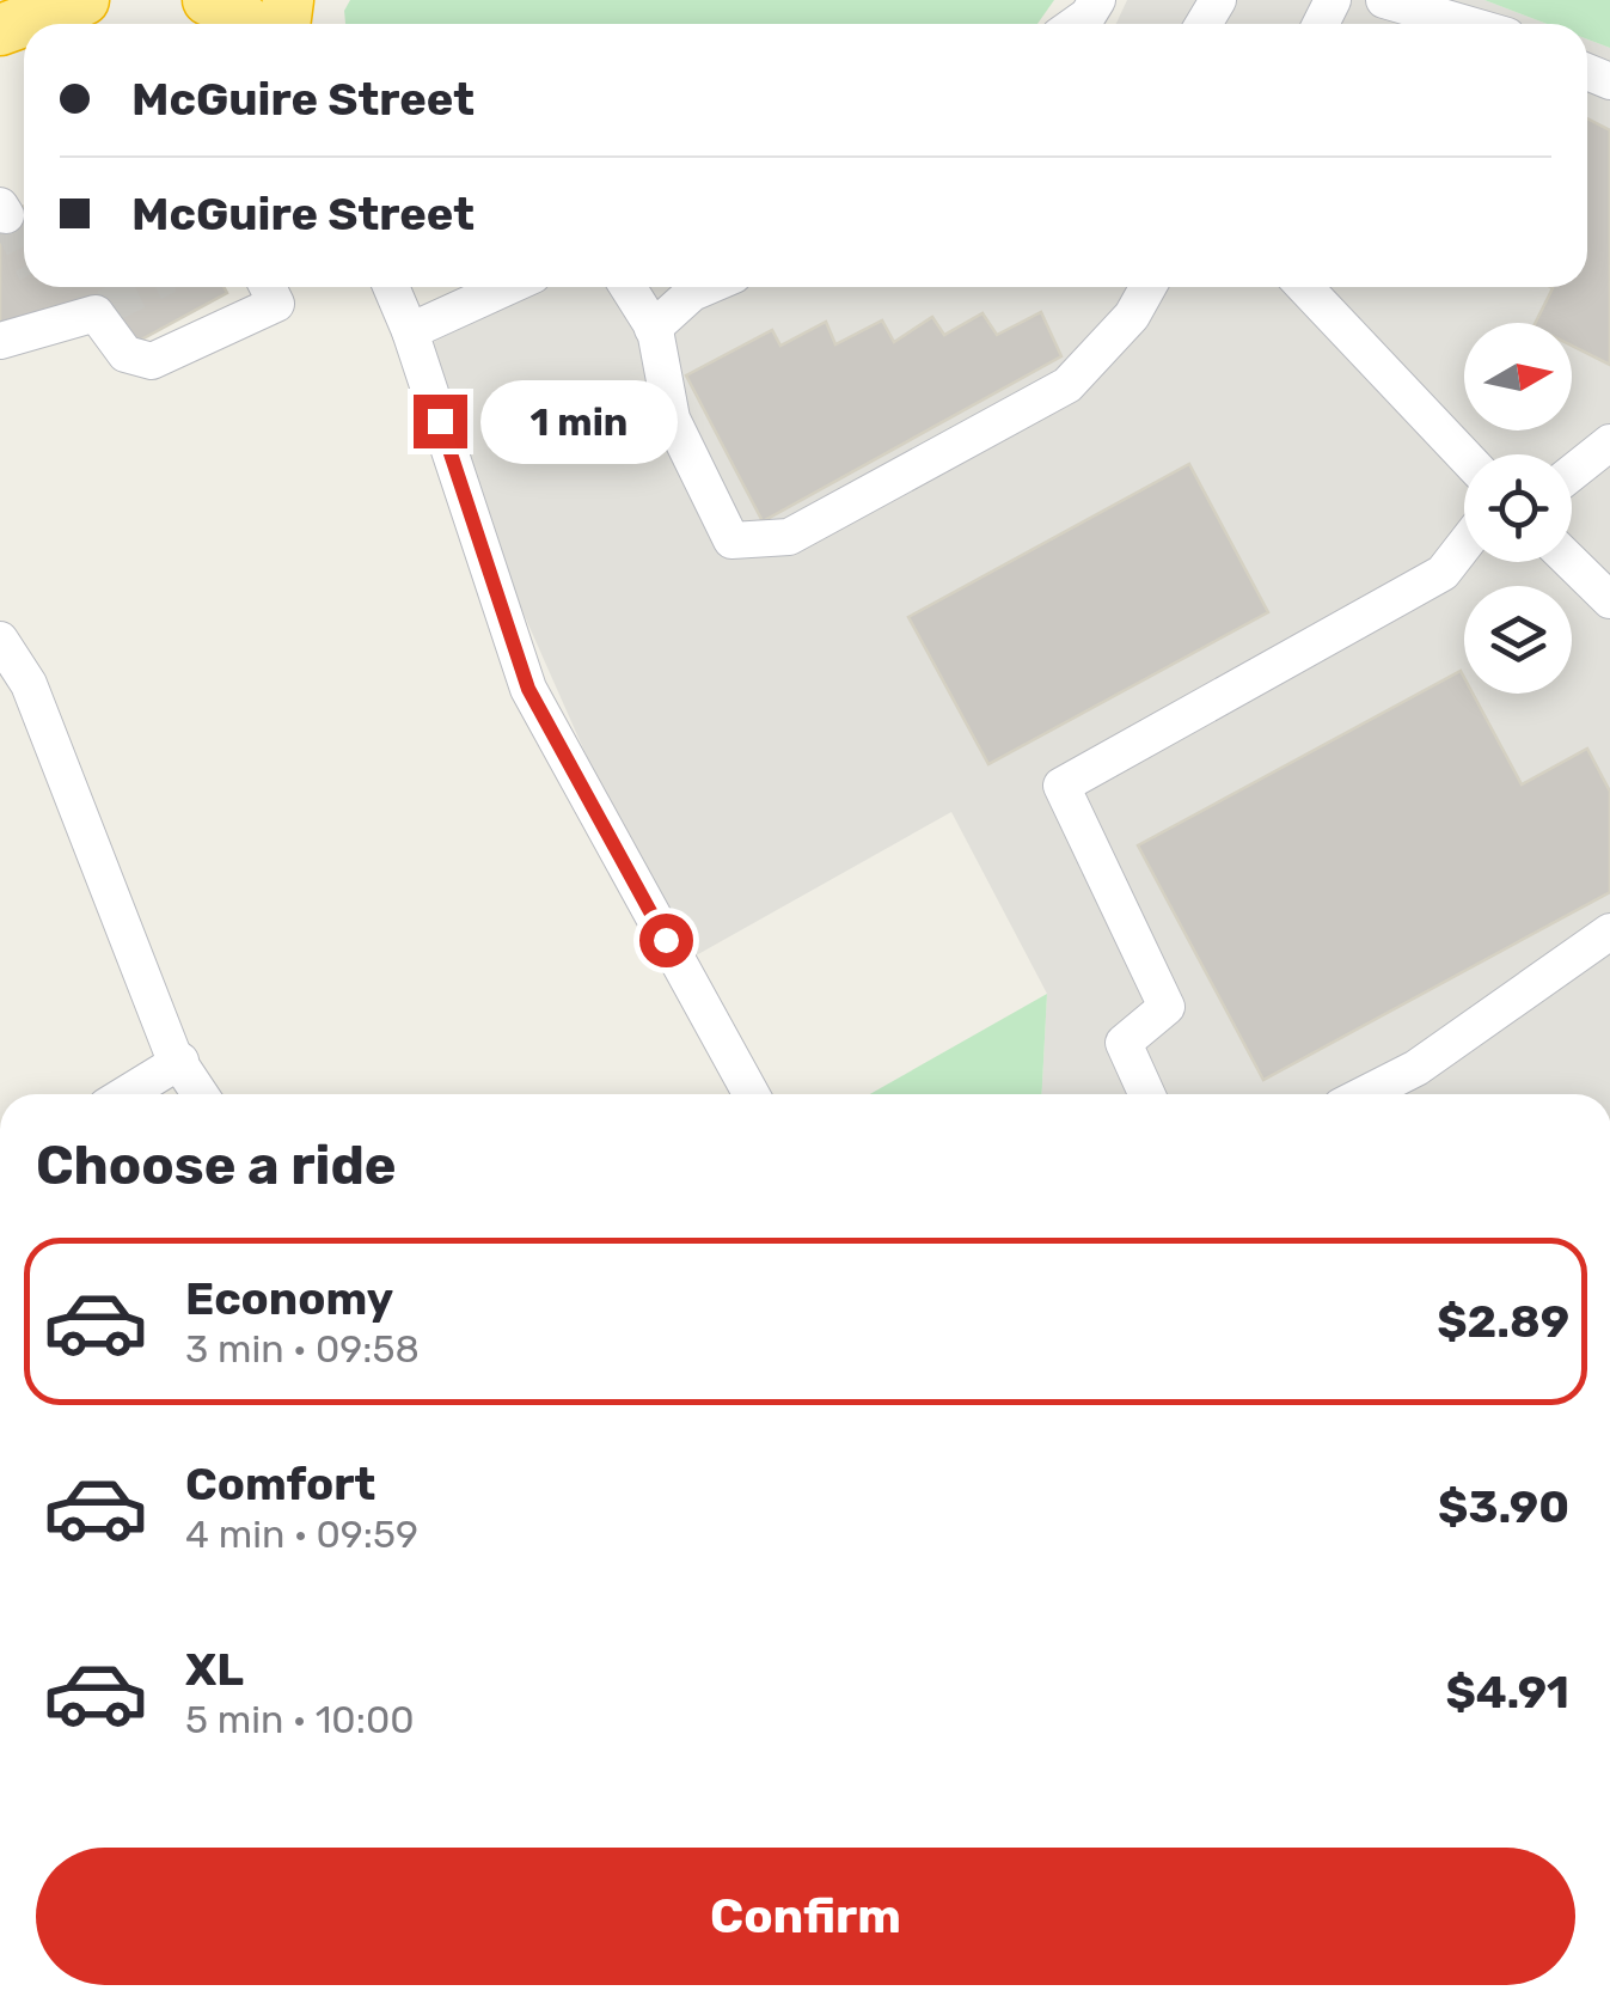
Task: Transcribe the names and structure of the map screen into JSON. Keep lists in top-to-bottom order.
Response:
{
  "north": "right",
  "page": {
    "banner": ["McGuire Street", "McGuire Street"],
    "bubble": "1 min",
    "heading": "Choose a ride",
    "list": [
      {
        "name": "Economy",
        "note": "3 min · 09:58",
        "value": "$2.89"
      },
      {
        "name": "Comfort",
        "note": "4 min · 09:59",
        "value": "$3.90"
      },
      {
        "name": "XL",
        "note": "5 min · 10:00",
        "value": "$4.91"
      }
    ],
    "buttons": "Confirm"
  }
}
